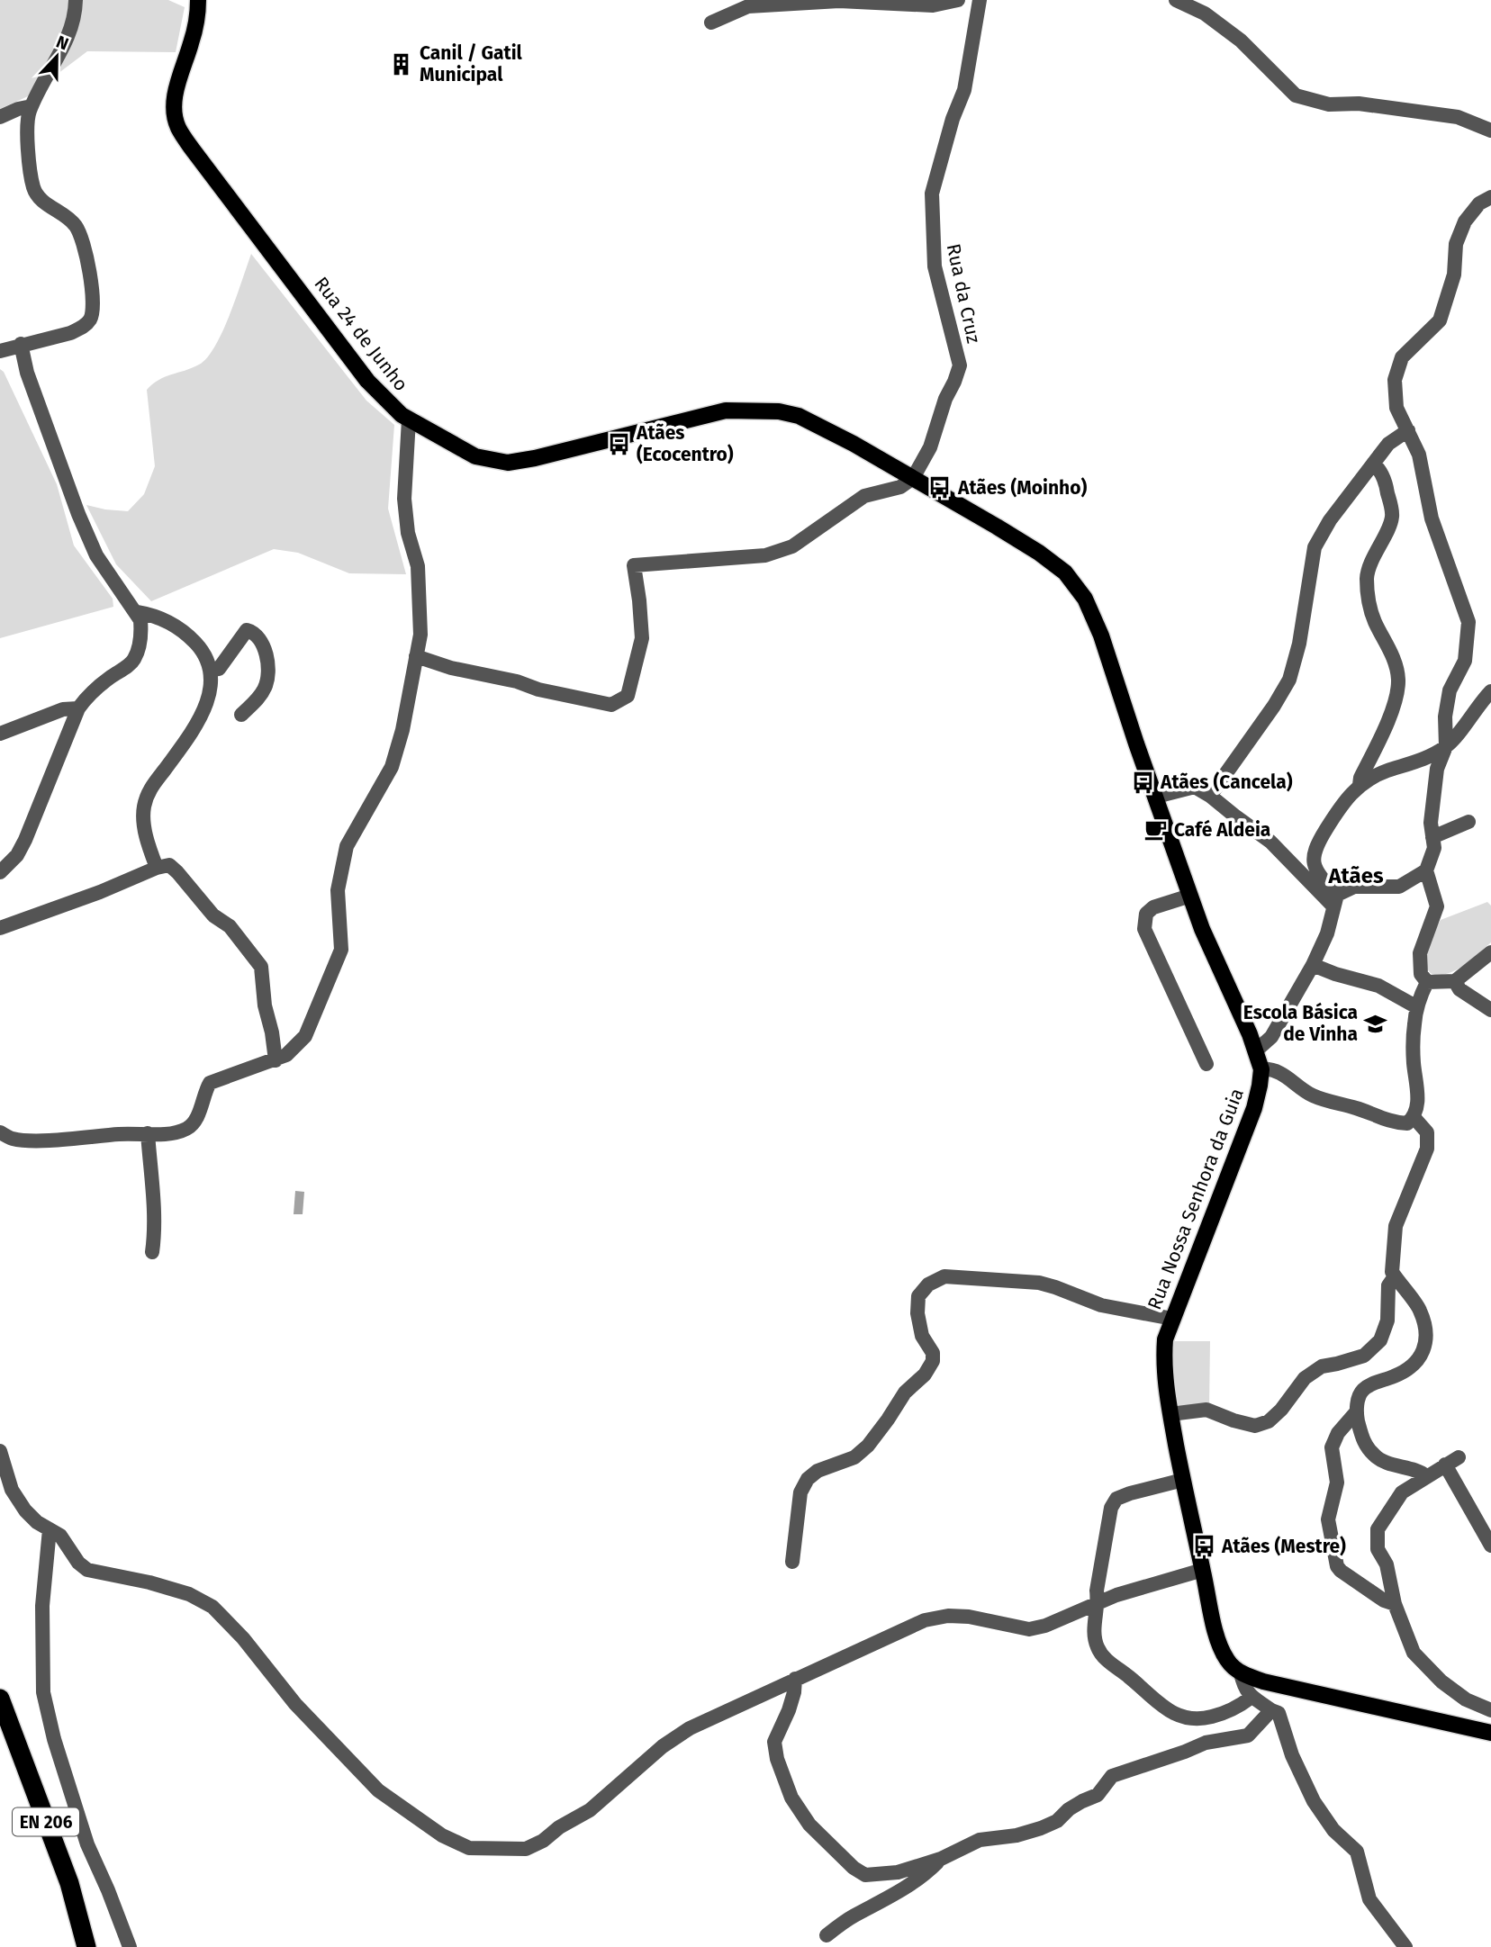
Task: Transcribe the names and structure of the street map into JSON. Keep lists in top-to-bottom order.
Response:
{
  "streets": {
    "highway": ["EN 206"],
    "main road": ["Rua 24 de Junho", "Rua Nossa Senhora da Guia"],
    "street": ["Rua da Cruz"]
  },
  "crossings": [
    ["Rua da Cruz", "Rua 24 de Junho"],
    ["Rua da Cruz", "Rua Nossa Senhora da Guia"],
    ["Rua 24 de Junho", "Rua Nossa Senhora da Guia"]
  ],
  "districts": ["Atães"],
  "places": {
    "building": ["Canil / Gatil Municipal"],
    "bus stop": [
      "Atães (Ecocentro)",
      "Atães (Moinho)",
      "Atães (Cancela)",
      "Atães (Mestre)"
    ],
    "cafe": ["Café Aldeia"],
    "school or university": ["Escola Básica de Vinha"]
  },
  "north": "top"
}
